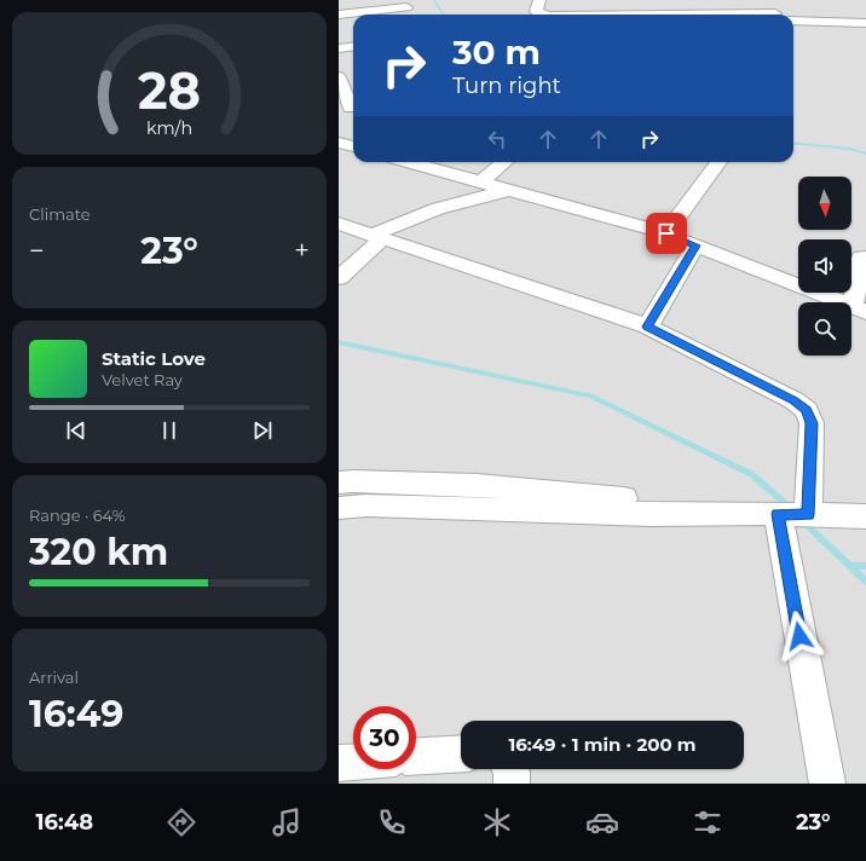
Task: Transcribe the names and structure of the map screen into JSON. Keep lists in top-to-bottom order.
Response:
{
  "north": "bottom",
  "page": {
    "turn": ["30 m", "Turn right"],
    "tile": [
      "Climate",
      ["Range · 64%", "320 km"],
      ["Arrival", "16:49"]
    ],
    "heat": ["−", "23°", "+"],
    "song": ["Static Love", "Velvet Ray"],
    "limit": "30",
    "trip": "16:49 · 1 min · 200 m",
    "tabs": ["16:48", "23°"],
    "gauge": ["28", "km/h"]
  }
}
